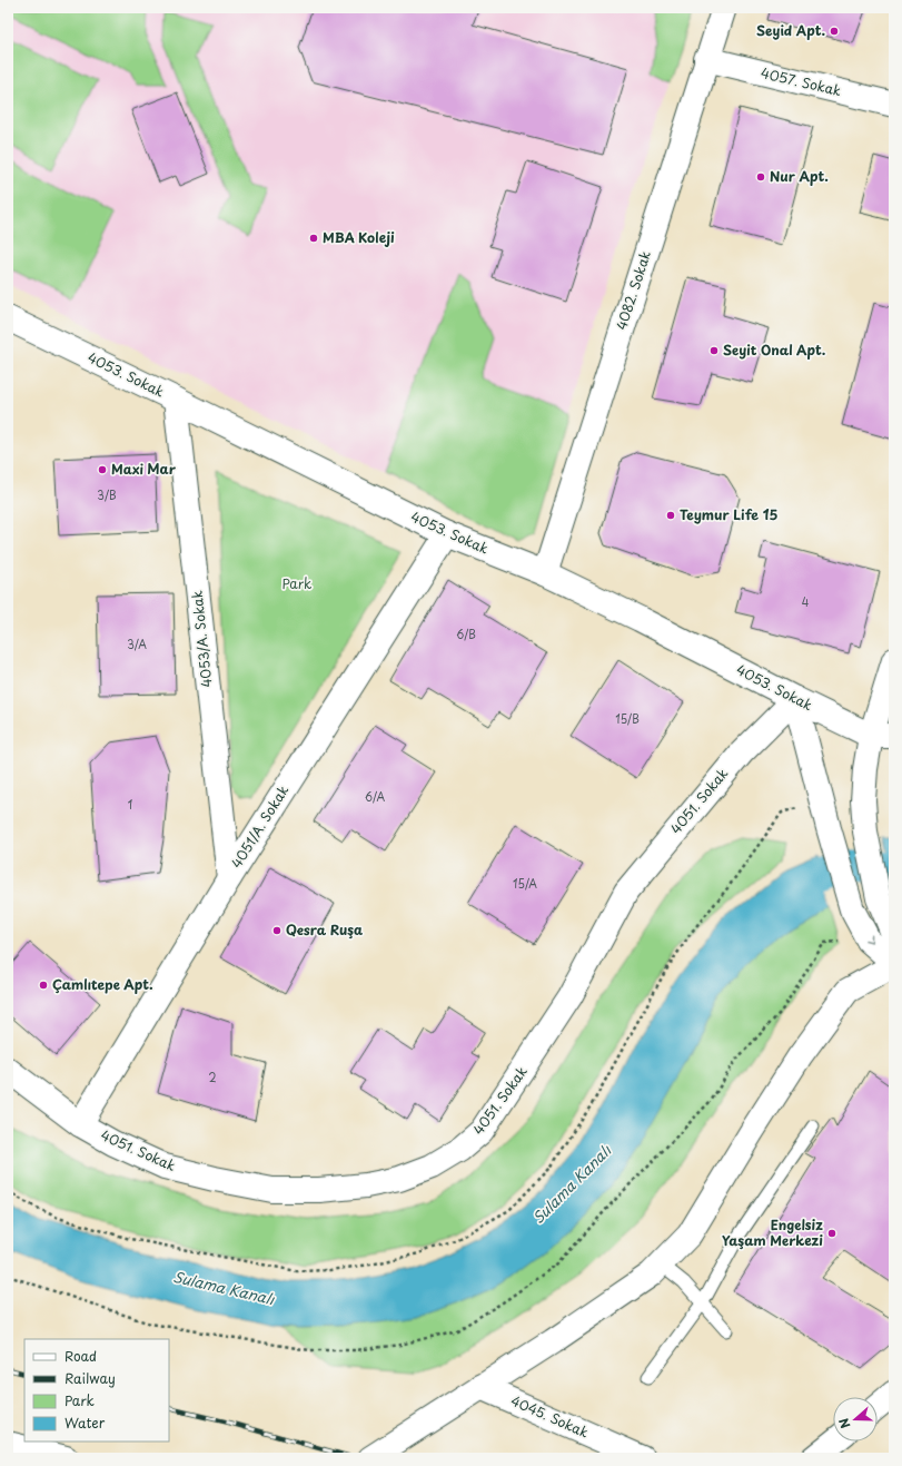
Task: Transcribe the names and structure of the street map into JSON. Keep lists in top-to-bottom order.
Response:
{
  "streets": {
    "street": [
      "4057. Sokak",
      "4082. Sokak",
      "4053. Sokak",
      "4053/A. Sokak",
      "4051. Sokak",
      "4051/A. Sokak",
      "4045. Sokak"
    ]
  },
  "crossings": [
    ["4057. Sokak", "4082. Sokak"],
    ["4082. Sokak", "4053. Sokak"],
    ["4053. Sokak", "4053/A. Sokak"],
    ["4053. Sokak", "4051. Sokak"],
    ["4053. Sokak", "4051/A. Sokak"],
    ["4053/A. Sokak", "4051/A. Sokak"],
    ["4051. Sokak", "4051/A. Sokak"]
  ],
  "water": ["Sulama Kanalı"],
  "parks": ["Park"],
  "places": [
    "Seyid Apt.",
    "Nur Apt.",
    "MBA Koleji",
    "Seyit Onal Apt.",
    "Maxi Mar",
    "Teymur Life 15",
    "Qesra Ruşa",
    "Çamlıtepe Apt.",
    "Engelsiz Yaşam Merkezi"
  ],
  "house_numbers": [
    "3/B",
    "4",
    "6/B",
    "3/A",
    "15/B",
    "6/A",
    "1",
    "15/A",
    "2"
  ],
  "legend": [
    "Road",
    "Railway",
    "Park",
    "Water"
  ],
  "north": "left"
}
